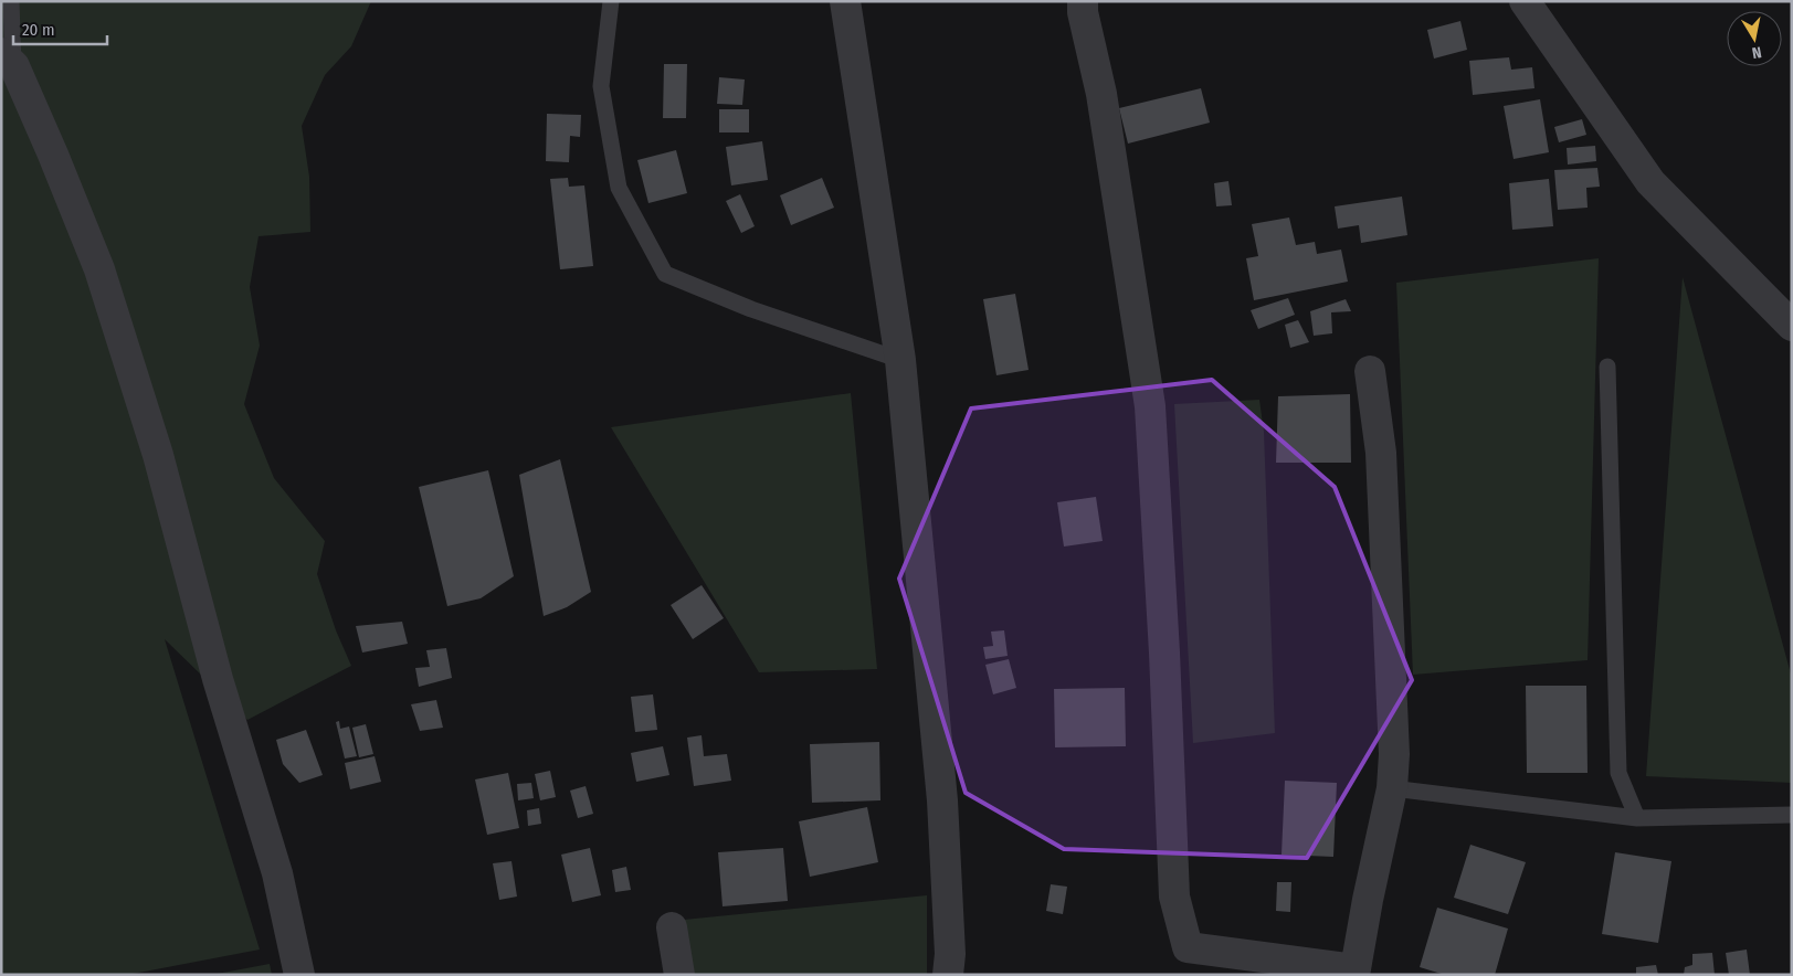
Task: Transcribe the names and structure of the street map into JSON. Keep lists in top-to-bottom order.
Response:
{
  "scale_bar": "20 m",
  "north": "bottom"
}
